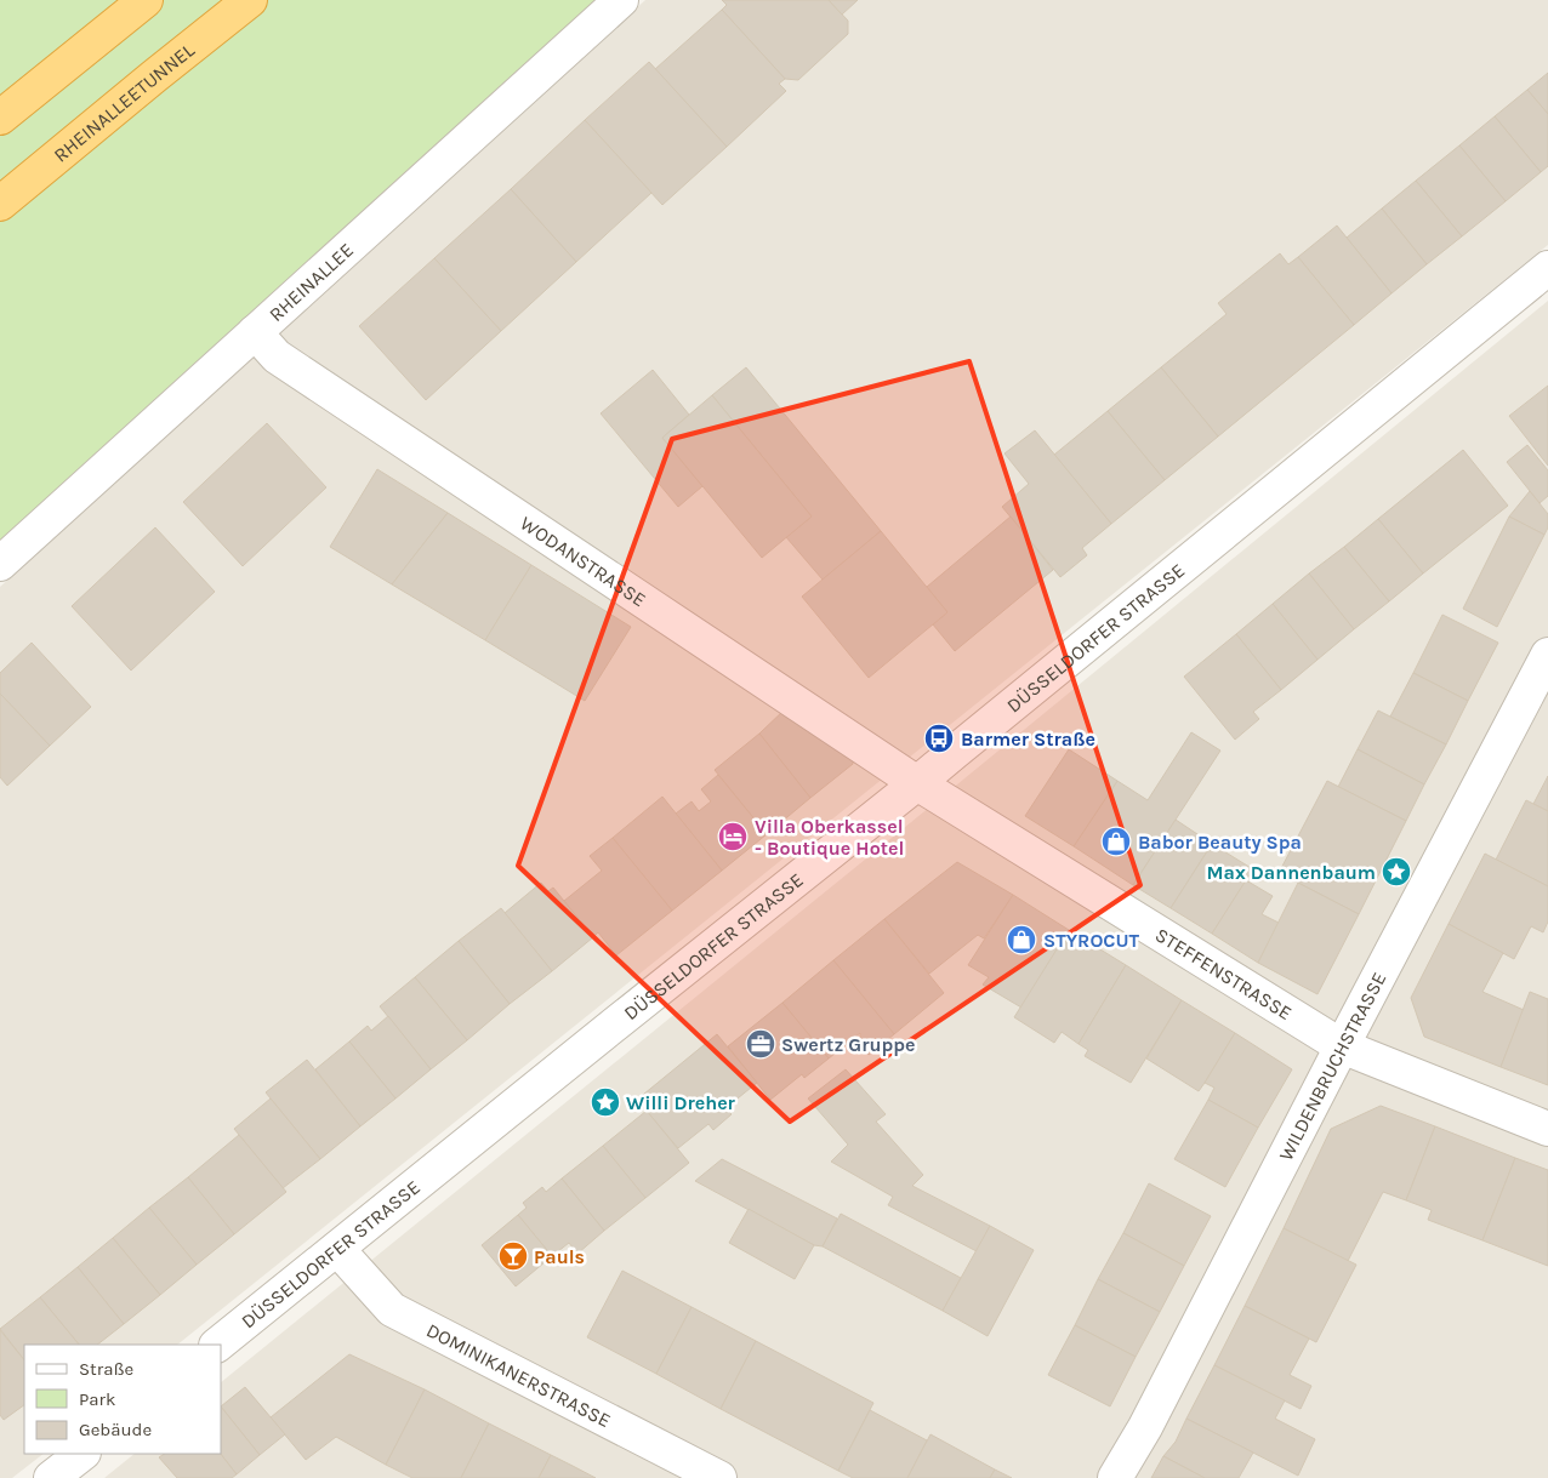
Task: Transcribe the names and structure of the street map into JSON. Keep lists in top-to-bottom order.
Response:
{
  "streets": {
    "highway": ["RHEINALLEETUNNEL"],
    "street": [
      "RHEINALLEE",
      "WODANSTRASSE",
      "DÜSSELDORFER STRASSE",
      "STEFFENSTRASSE",
      "WILDENBRUCHSTRASSE",
      "DOMINIKANERSTRASSE"
    ]
  },
  "crossings": [
    ["RHEINALLEE", "WODANSTRASSE"],
    ["WODANSTRASSE", "DÜSSELDORFER STRASSE"],
    ["WODANSTRASSE", "STEFFENSTRASSE"],
    ["DÜSSELDORFER STRASSE", "STEFFENSTRASSE"],
    ["DÜSSELDORFER STRASSE", "DOMINIKANERSTRASSE"],
    ["STEFFENSTRASSE", "WILDENBRUCHSTRASSE"]
  ],
  "places": {
    "bus stop": ["Barmer Straße"],
    "hotel": ["Villa Oberkassel - Boutique Hotel"],
    "shop": ["Babor Beauty Spa", "STYROCUT"],
    "place": ["Max Dannenbaum", "Willi Dreher"],
    "office": ["Swertz Gruppe"],
    "bar": ["Pauls"]
  },
  "legend": ["Straße", "Park", "Gebäude"]
}
